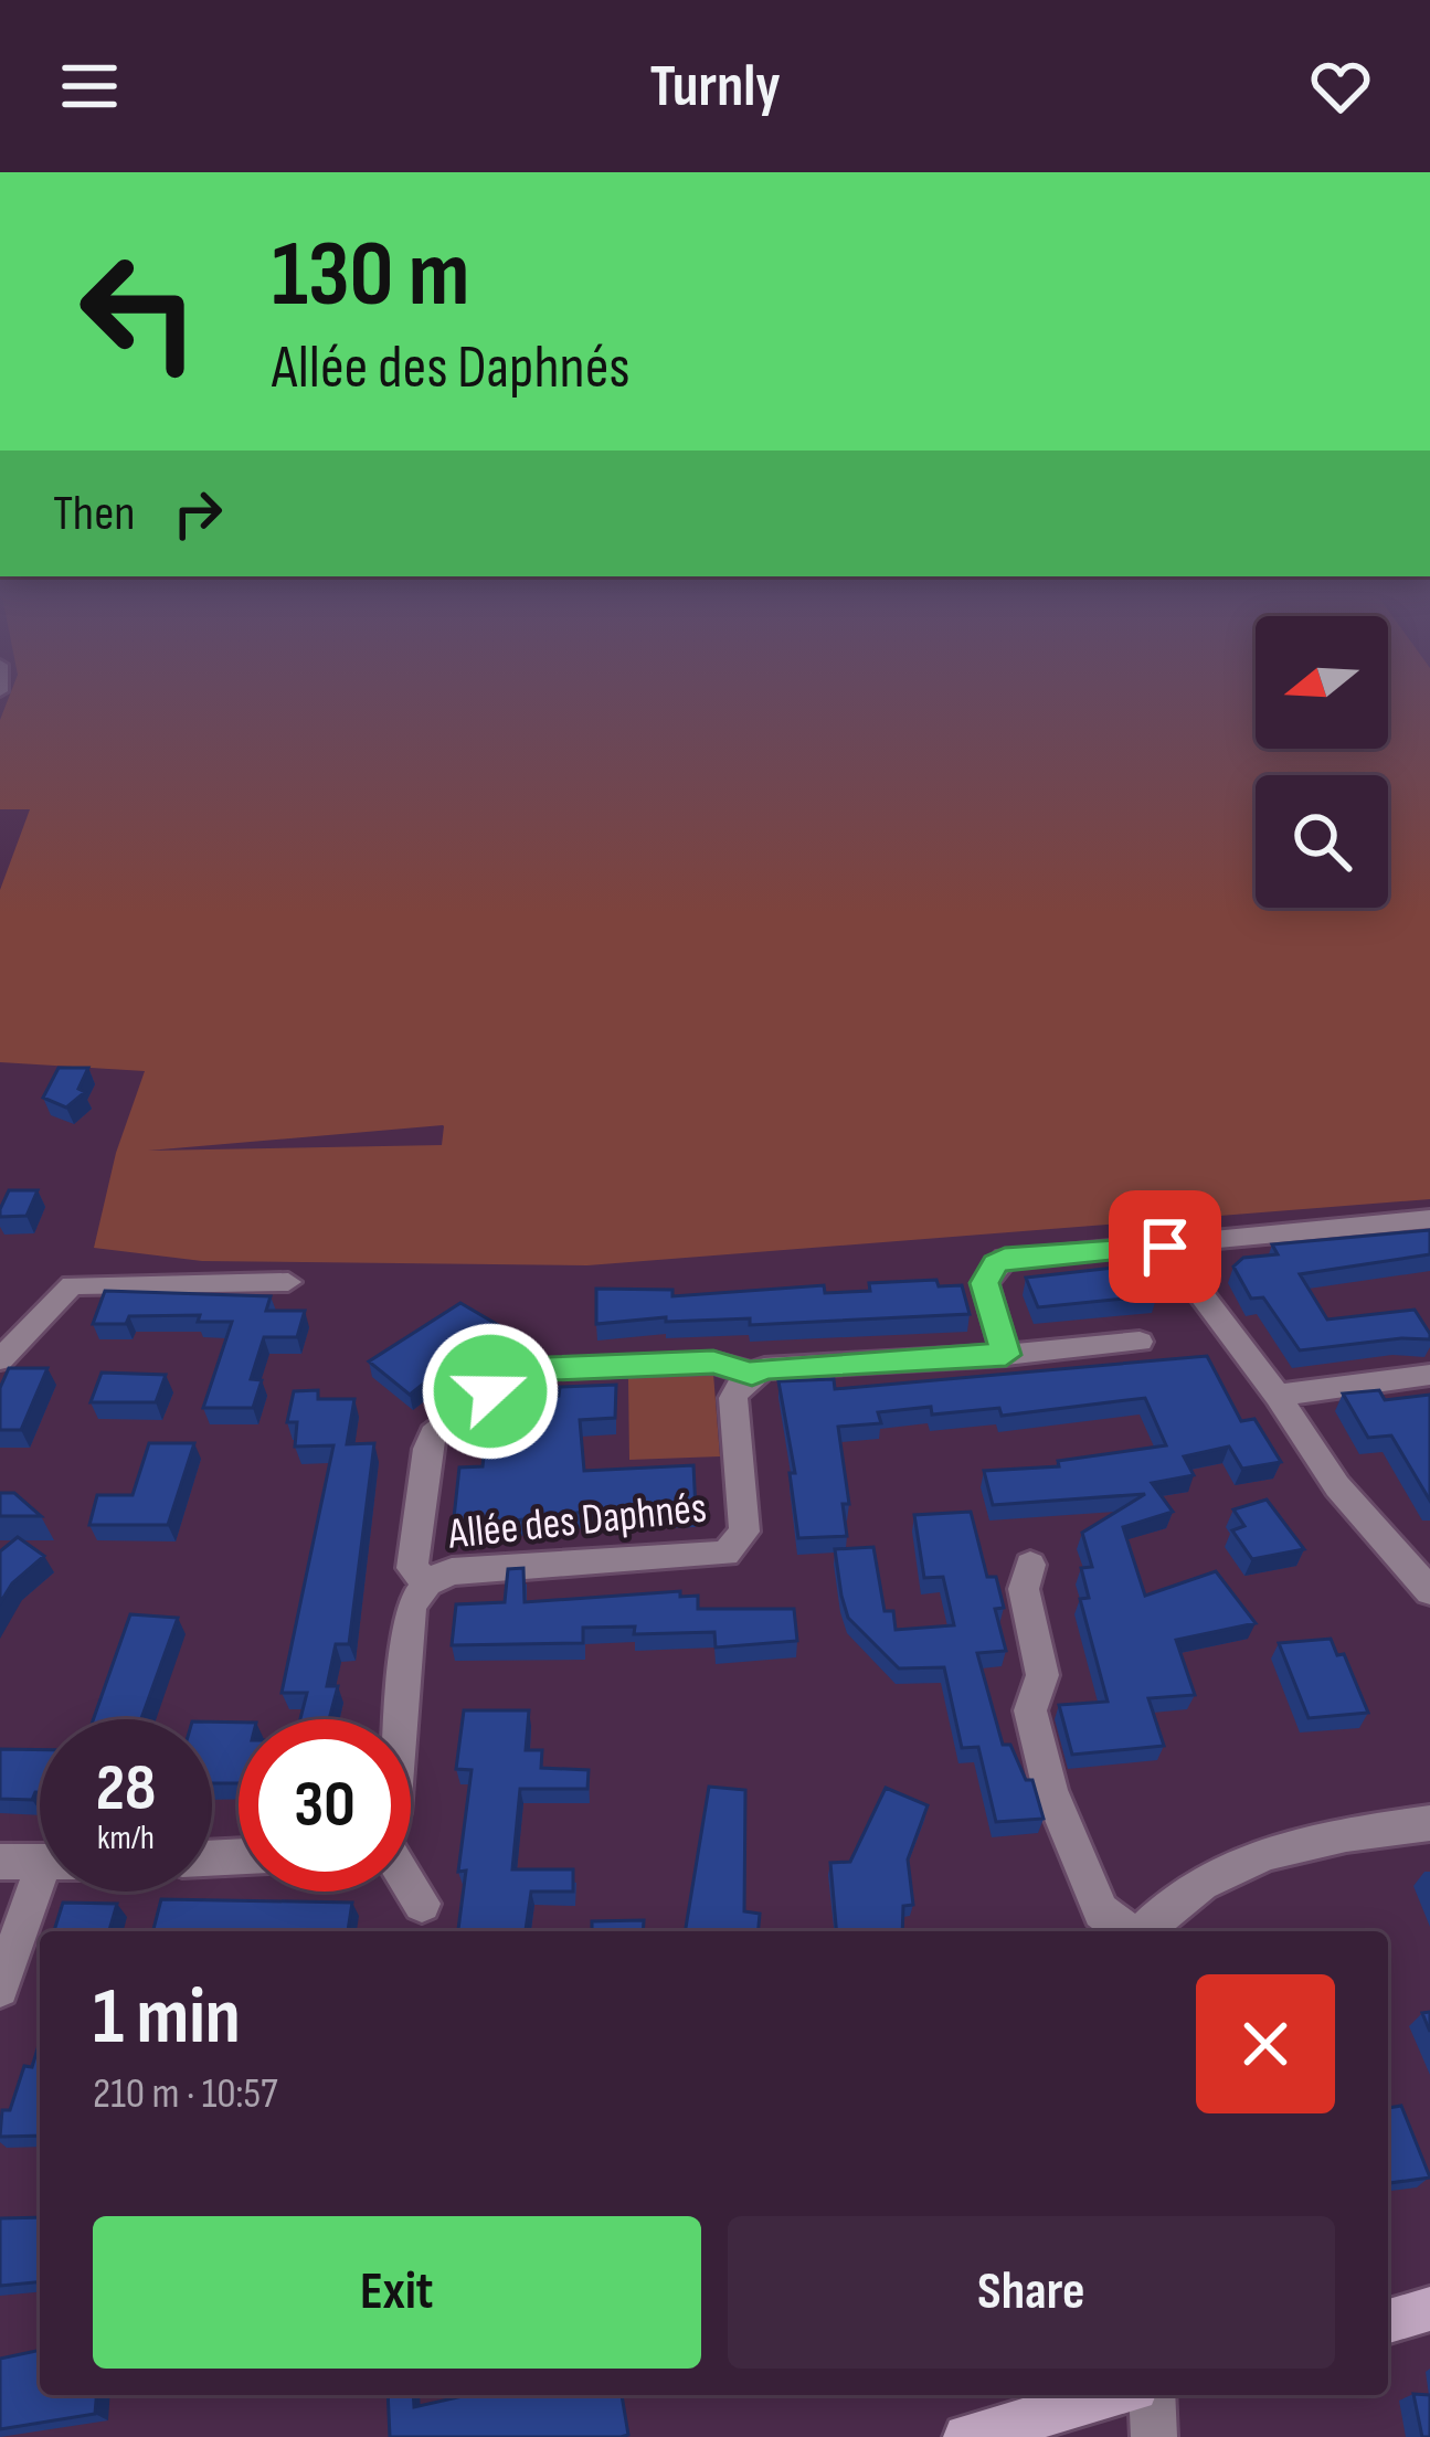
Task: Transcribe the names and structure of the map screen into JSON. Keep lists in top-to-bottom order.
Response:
{
  "streets": {
    "street": ["Allée des Daphnés"]
  },
  "north": "left",
  "page": {
    "header": "Turnly",
    "turn": ["130 m", "Allée des Daphnés"],
    "then": "Then",
    "speed": "28 km/h",
    "limit": "30",
    "heading": ["1 min", "210 m · 10:57"],
    "buttons": ["Exit", "Share"]
  }
}
